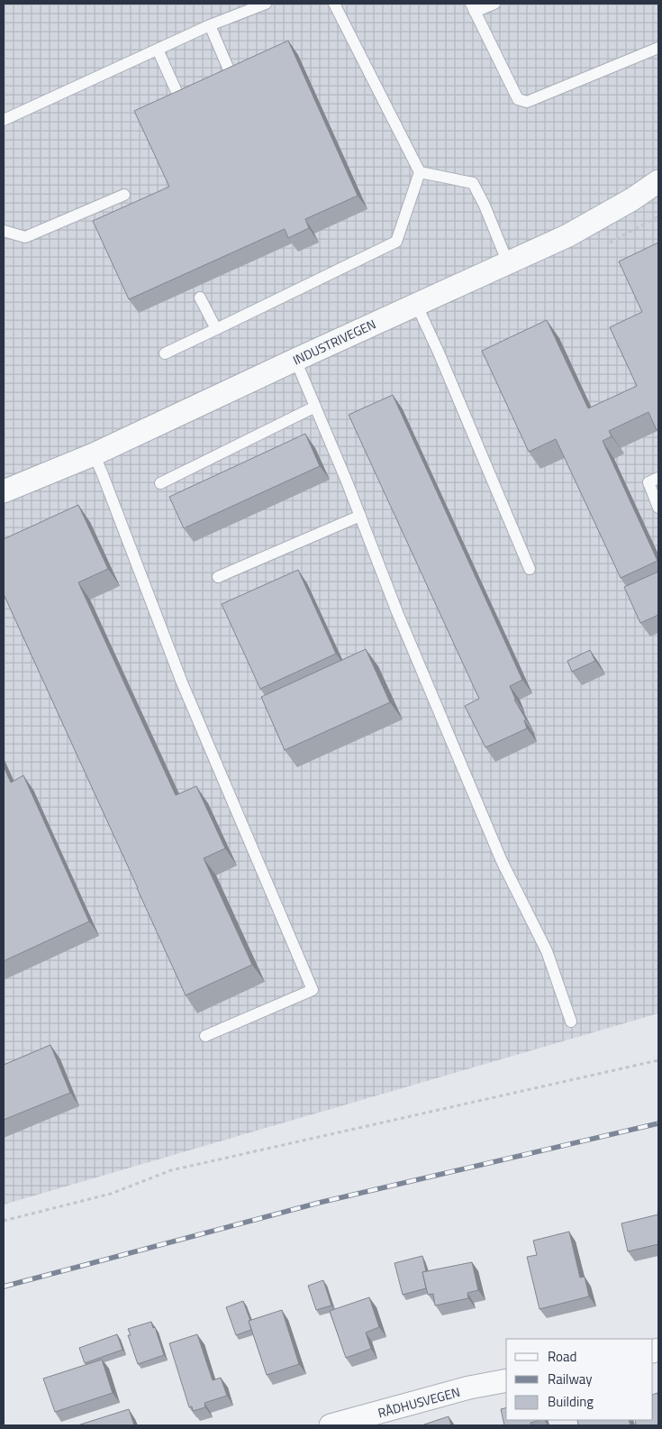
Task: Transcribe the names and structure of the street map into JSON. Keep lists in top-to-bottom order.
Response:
{
  "streets": {
    "street": ["INDUSTRIVEGEN", "RÅDHUSVEGEN"]
  },
  "legend": ["Road", "Railway", "Building"]
}
